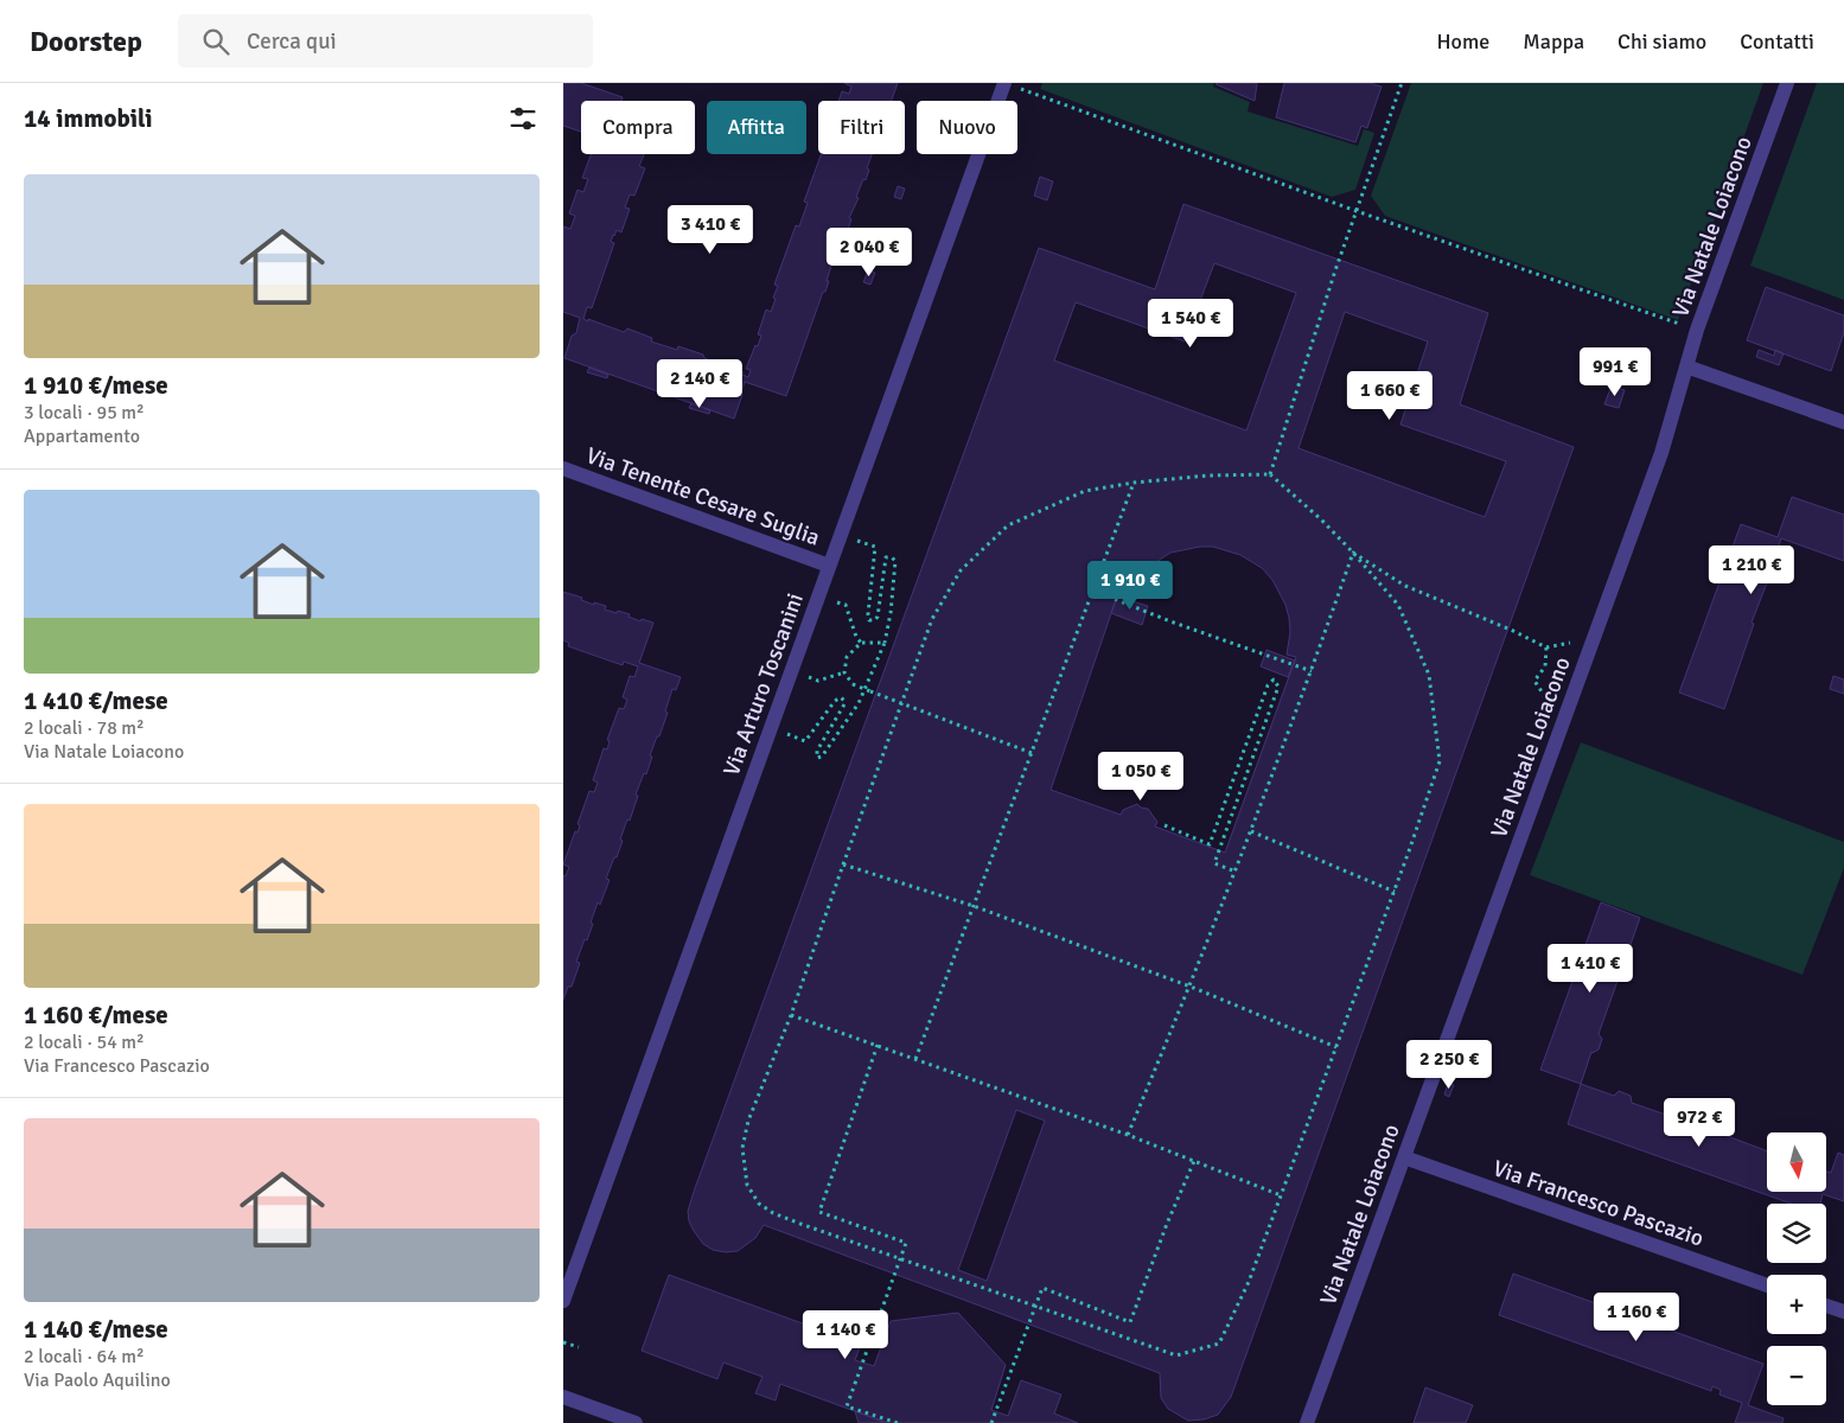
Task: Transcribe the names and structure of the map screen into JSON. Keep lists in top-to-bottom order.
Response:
{
  "streets": {
    "street": [
      "Via Natale Loiacono",
      "Via Tenente Cesare Suglia",
      "Via Arturo Toscanini",
      "Via Francesco Pascazio"
    ]
  },
  "crossings": [
    ["Via Natale Loiacono", "Via Francesco Pascazio"],
    ["Via Tenente Cesare Suglia", "Via Arturo Toscanini"]
  ],
  "north": "bottom",
  "page": {
    "header": "Doorstep",
    "search": "Cerca qui",
    "nav": [
      "Home",
      "Mappa",
      "Chi siamo",
      "Contatti"
    ],
    "heading": "14 immobili",
    "chip": [
      "Compra",
      "Affitta",
      "Filtri",
      "Nuovo"
    ],
    "list": [
      {
        "name": "1 910 €/mese",
        "note": "3 locali · 95 m² · Appartamento"
      },
      {
        "name": "1 410 €/mese",
        "note": "2 locali · 78 m² · Via Natale Loiacono"
      },
      {
        "name": "1 160 €/mese",
        "note": "2 locali · 54 m² · Via Francesco Pascazio"
      },
      {
        "name": "1 140 €/mese",
        "note": "2 locali · 64 m² · Via Paolo Aquilino"
      }
    ],
    "price": [
      "3 410 €",
      "2 040 €",
      "1 540 €",
      "991 €",
      "2 140 €",
      "1 660 €",
      "1 210 €",
      "1 910 €",
      "1 050 €",
      "1 410 €",
      "2 250 €",
      "972 €",
      "1 160 €",
      "1 140 €"
    ],
    "map_buttons": ["+", "−"]
  }
}
